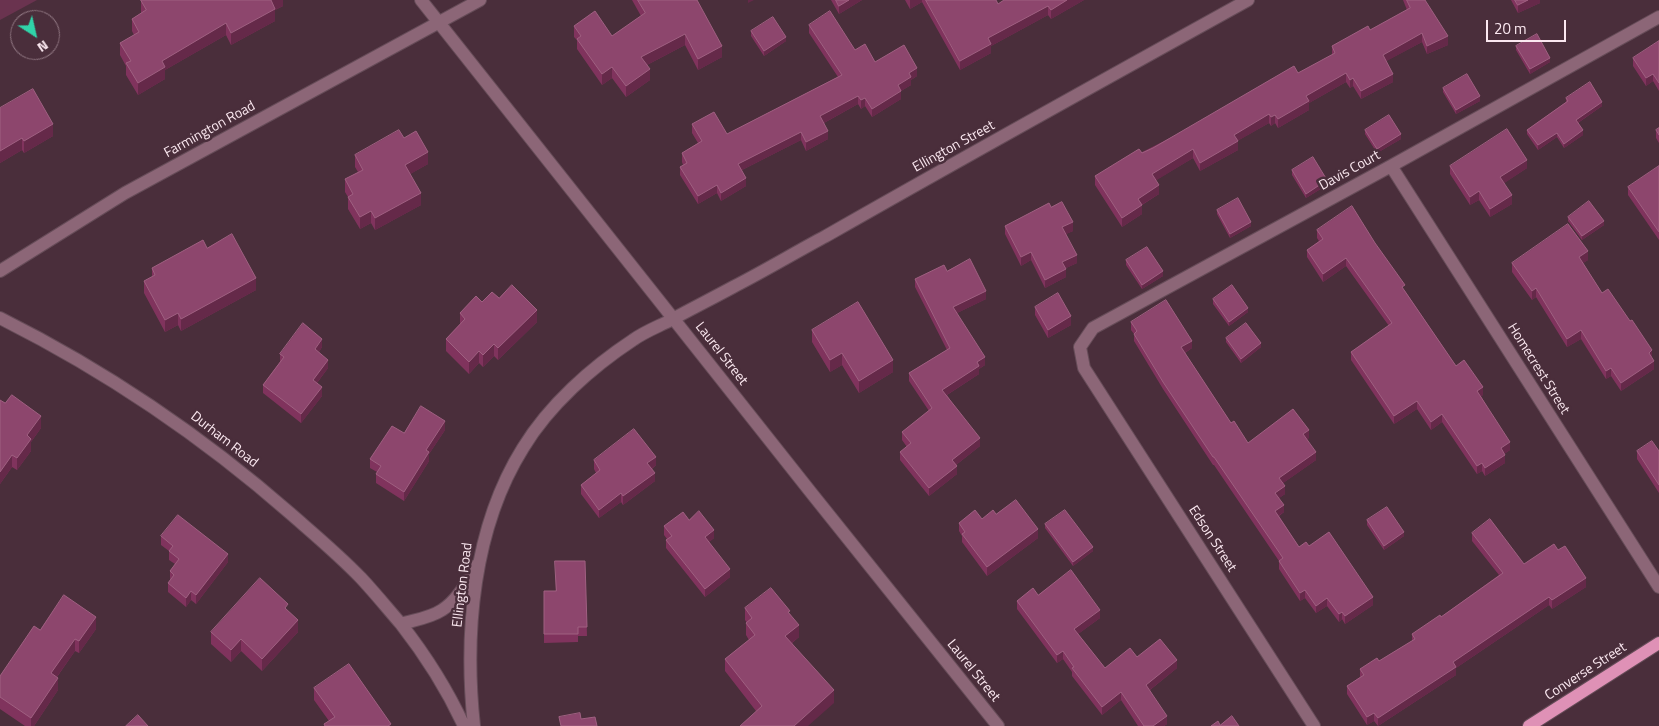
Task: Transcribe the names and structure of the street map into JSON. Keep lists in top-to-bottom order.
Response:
{
  "streets": {
    "main road": ["Converse Street"],
    "street": [
      "Farmington Road",
      "Ellington Street",
      "Davis Court",
      "Laurel Street",
      "Homecrest Street",
      "Durham Road",
      "Edson Street",
      "Ellington Road"
    ]
  },
  "crossings": [
    ["Farmington Road", "Laurel Street"],
    ["Ellington Street", "Laurel Street"],
    ["Ellington Street", "Ellington Road"],
    ["Davis Court", "Homecrest Street"],
    ["Davis Court", "Edson Street"],
    ["Laurel Street", "Ellington Road"]
  ],
  "scale_bar": "20 m",
  "north": "bottom right"
}
